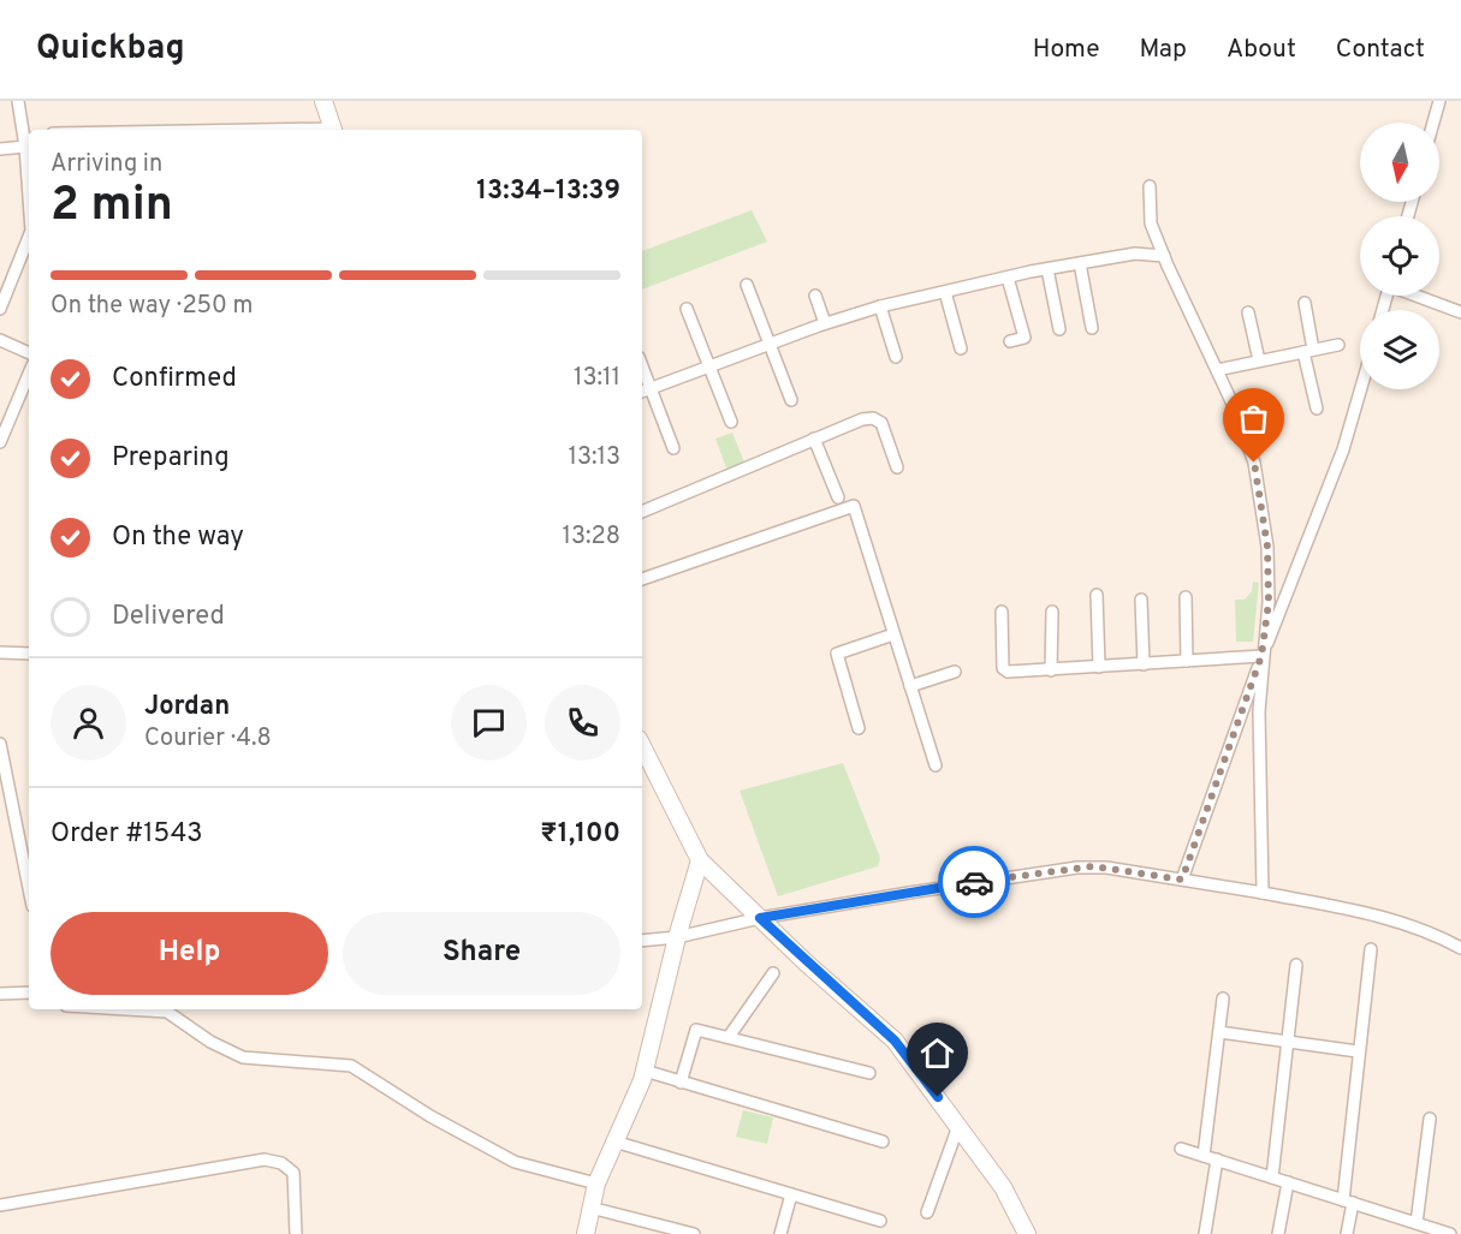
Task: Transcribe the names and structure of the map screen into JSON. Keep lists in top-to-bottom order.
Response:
{
  "north": "bottom",
  "page": {
    "header": "Quickbag",
    "nav": [
      "Home",
      "Map",
      "About",
      "Contact"
    ],
    "heading": ["2 min", "Arriving in", "13:34–13:39"],
    "panel": [
      "Jordan",
      "Courier · 4.8",
      "Order #1543",
      "₹1,100"
    ],
    "bar": "On the way · 250 m",
    "list": [
      ["Confirmed", "13:11"],
      ["Preparing", "13:13"],
      ["On the way", "13:28"],
      "Delivered"
    ],
    "buttons": ["Help", "Share"]
  }
}
